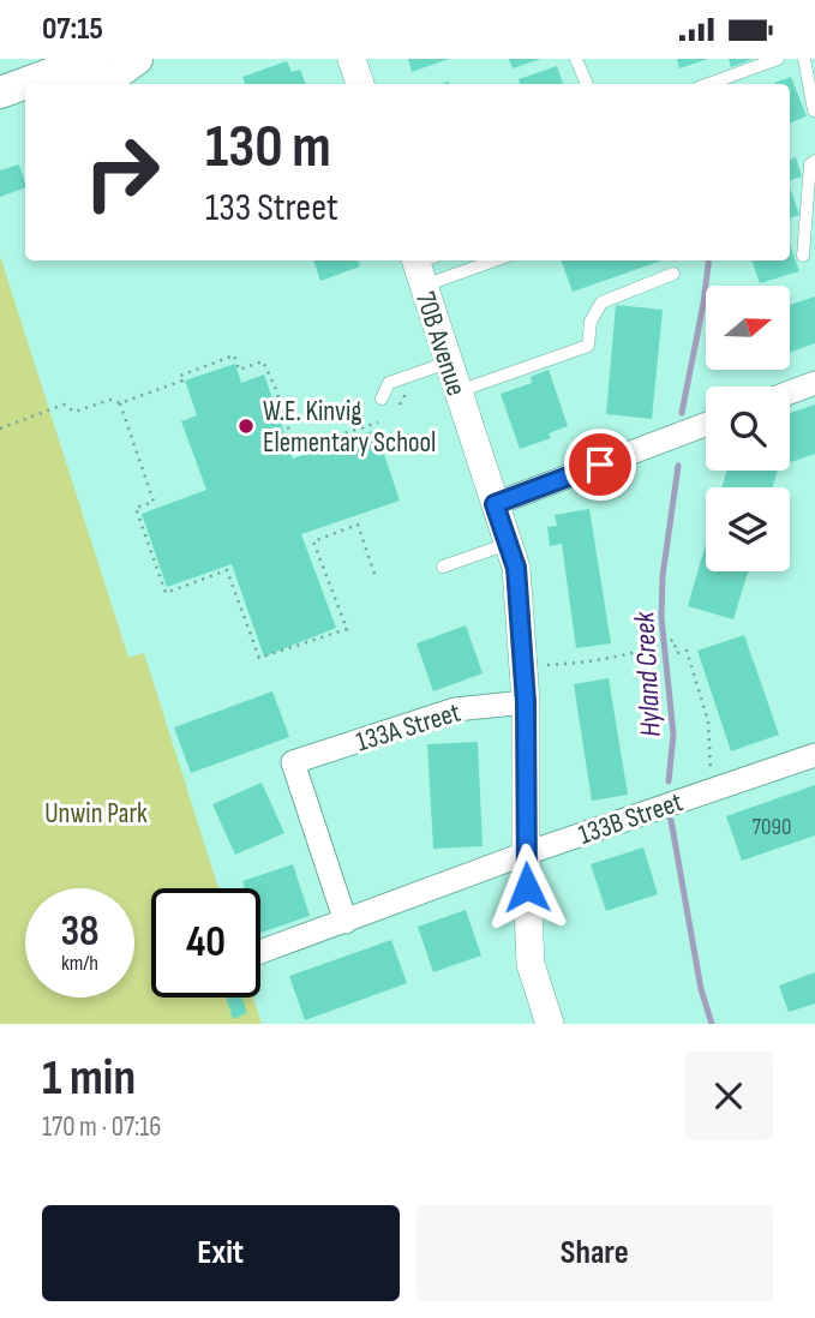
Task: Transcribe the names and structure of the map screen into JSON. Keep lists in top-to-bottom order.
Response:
{
  "streets": {
    "street": ["70B Avenue", "133A Street", "133B Street"]
  },
  "crossings": [
    ["70B Avenue", "133A Street"],
    ["70B Avenue", "133B Street"],
    ["133A Street", "133B Street"]
  ],
  "water": ["Hyland Creek"],
  "parks": ["Unwin Park"],
  "places": ["W.E. Kinvig Elementary School"],
  "house_numbers": ["7090"],
  "north": "right",
  "page": {
    "status": "07:15",
    "turn": ["130 m", "133 Street"],
    "speed": "38 km/h",
    "limit": "40",
    "heading": ["1 min", "170 m · 07:16"],
    "buttons": ["Exit", "Share"]
  }
}
